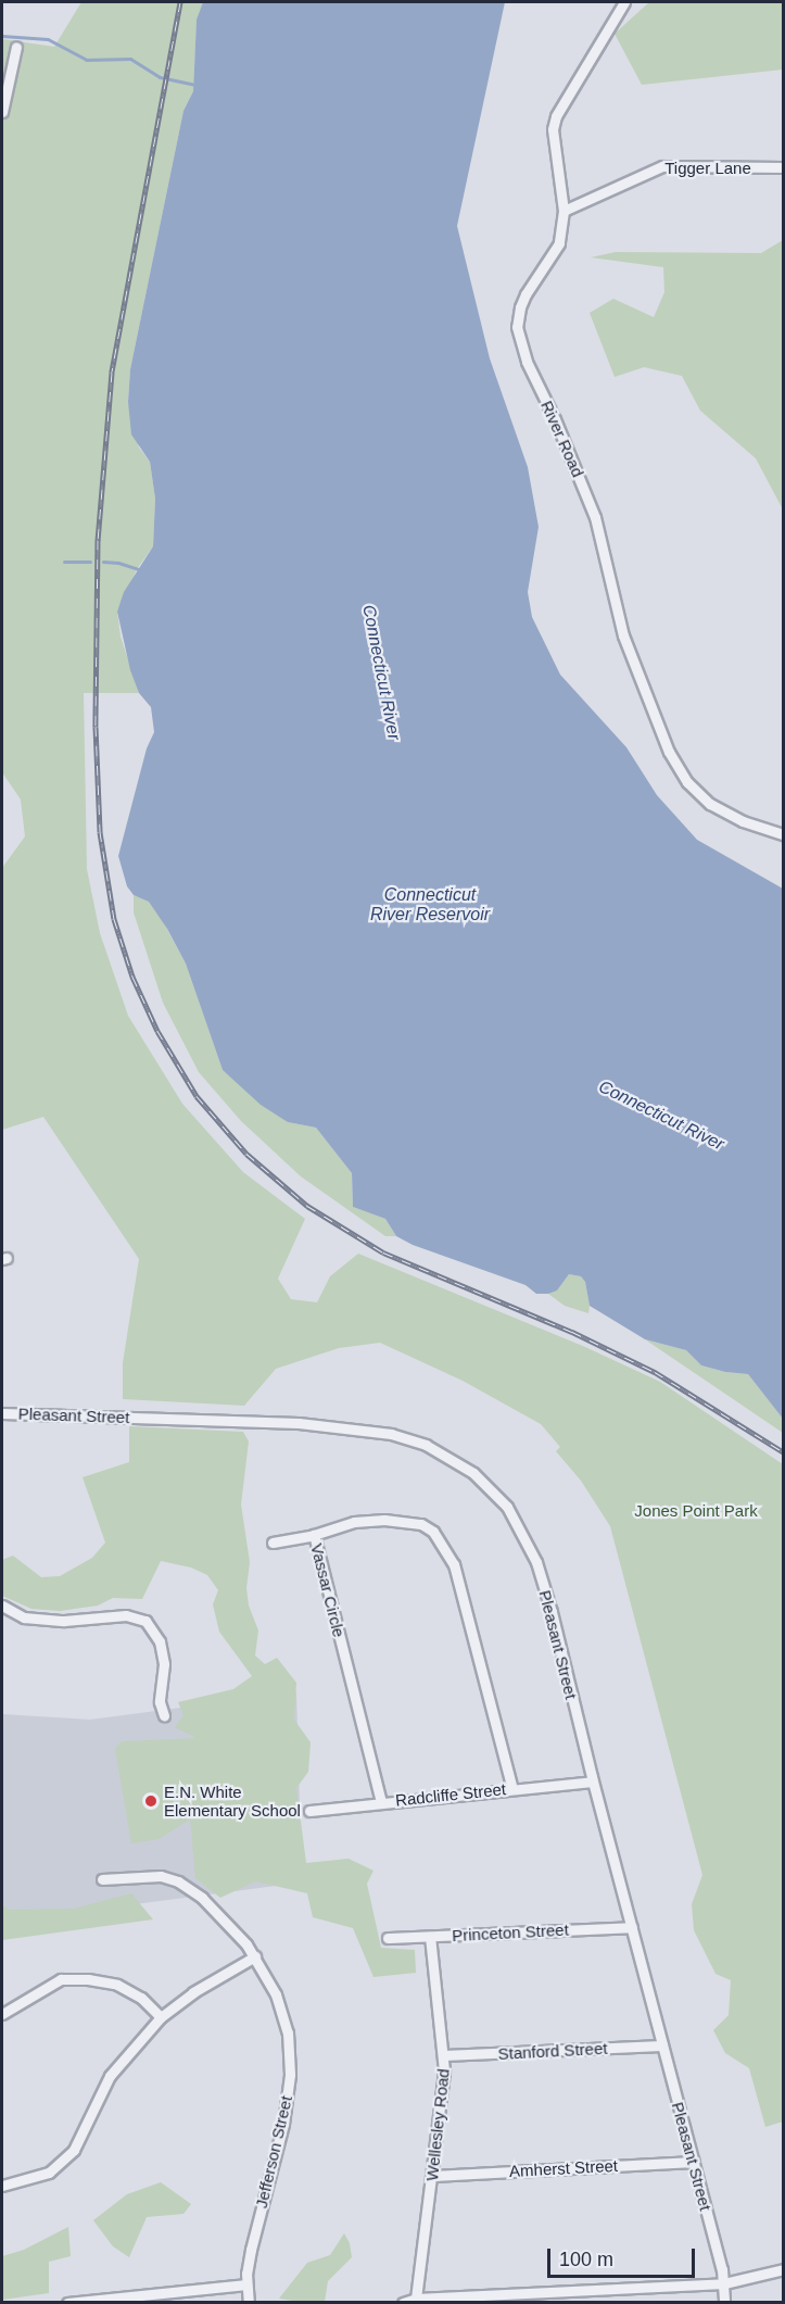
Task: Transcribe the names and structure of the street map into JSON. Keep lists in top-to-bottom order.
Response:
{
  "streets": {
    "street": [
      "Tigger Lane",
      "River Road",
      "Pleasant Street",
      "Vassar Circle",
      "Radcliffe Street",
      "Princeton Street",
      "Stanford Street",
      "Wellesley Road",
      "Jefferson Street",
      "Amherst Street"
    ]
  },
  "crossings": [
    ["Tigger Lane", "River Road"],
    ["Pleasant Street", "Radcliffe Street"],
    ["Pleasant Street", "Princeton Street"],
    ["Pleasant Street", "Stanford Street"],
    ["Pleasant Street", "Amherst Street"],
    ["Vassar Circle", "Radcliffe Street"],
    ["Princeton Street", "Wellesley Road"],
    ["Stanford Street", "Wellesley Road"],
    ["Wellesley Road", "Amherst Street"]
  ],
  "water": ["Connecticut River", "Connecticut River Reservoir"],
  "parks": ["Jones Point Park"],
  "places": ["E.N. White Elementary School"],
  "scale_bar": "100 m"
}
